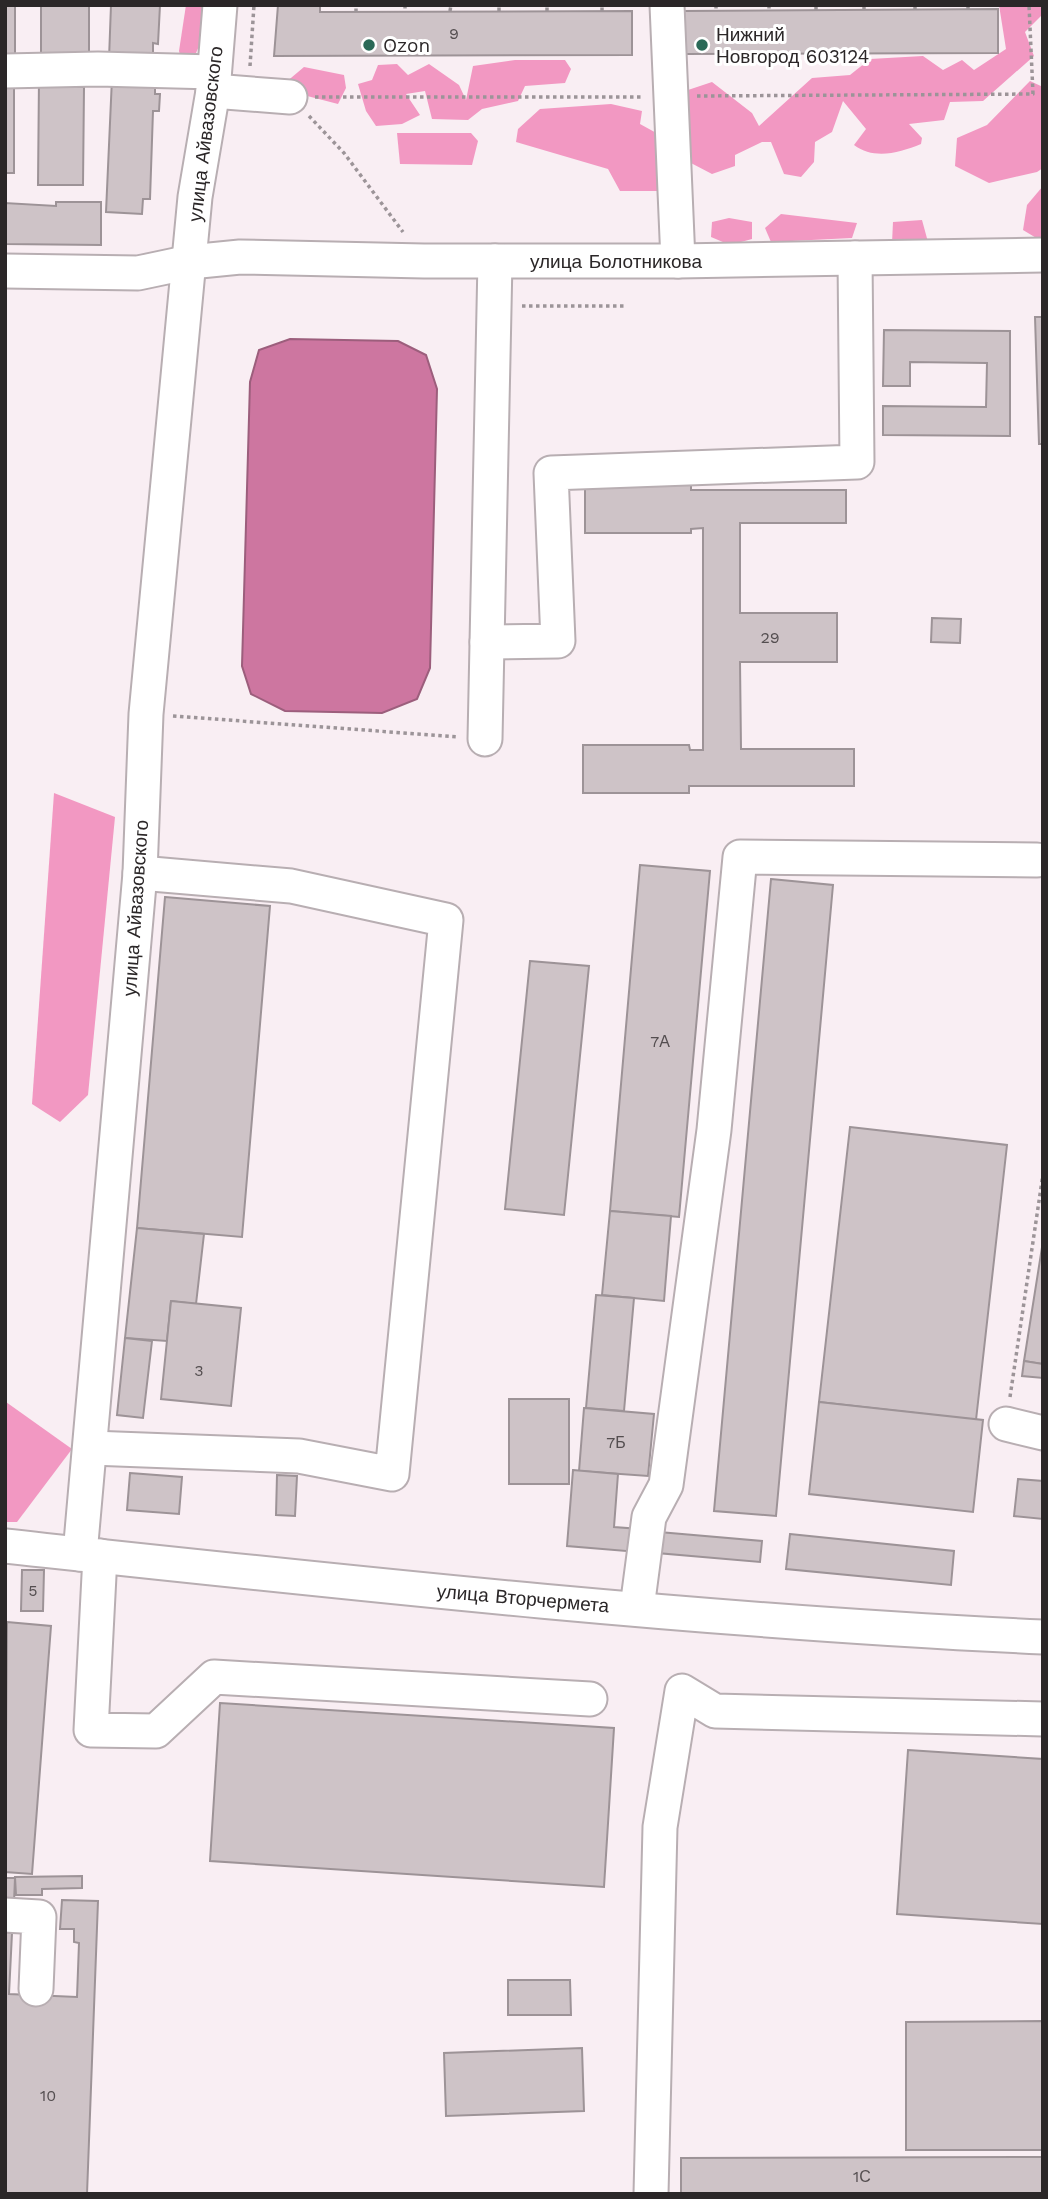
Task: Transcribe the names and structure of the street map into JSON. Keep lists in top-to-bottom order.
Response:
{
  "streets": {
    "street": ["улица Айвазовского", "улица Болотникова", "улица Вторчермета"]
  },
  "crossings": [
    ["улица Айвазовского", "улица Болотникова"],
    ["улица Айвазовского", "улица Вторчермета"]
  ],
  "places": ["Ozon", "Нижний Новгород 603124"],
  "house_numbers": [
    "9",
    "29",
    "7А",
    "3",
    "7Б",
    "5",
    "10",
    "1С"
  ]
}
